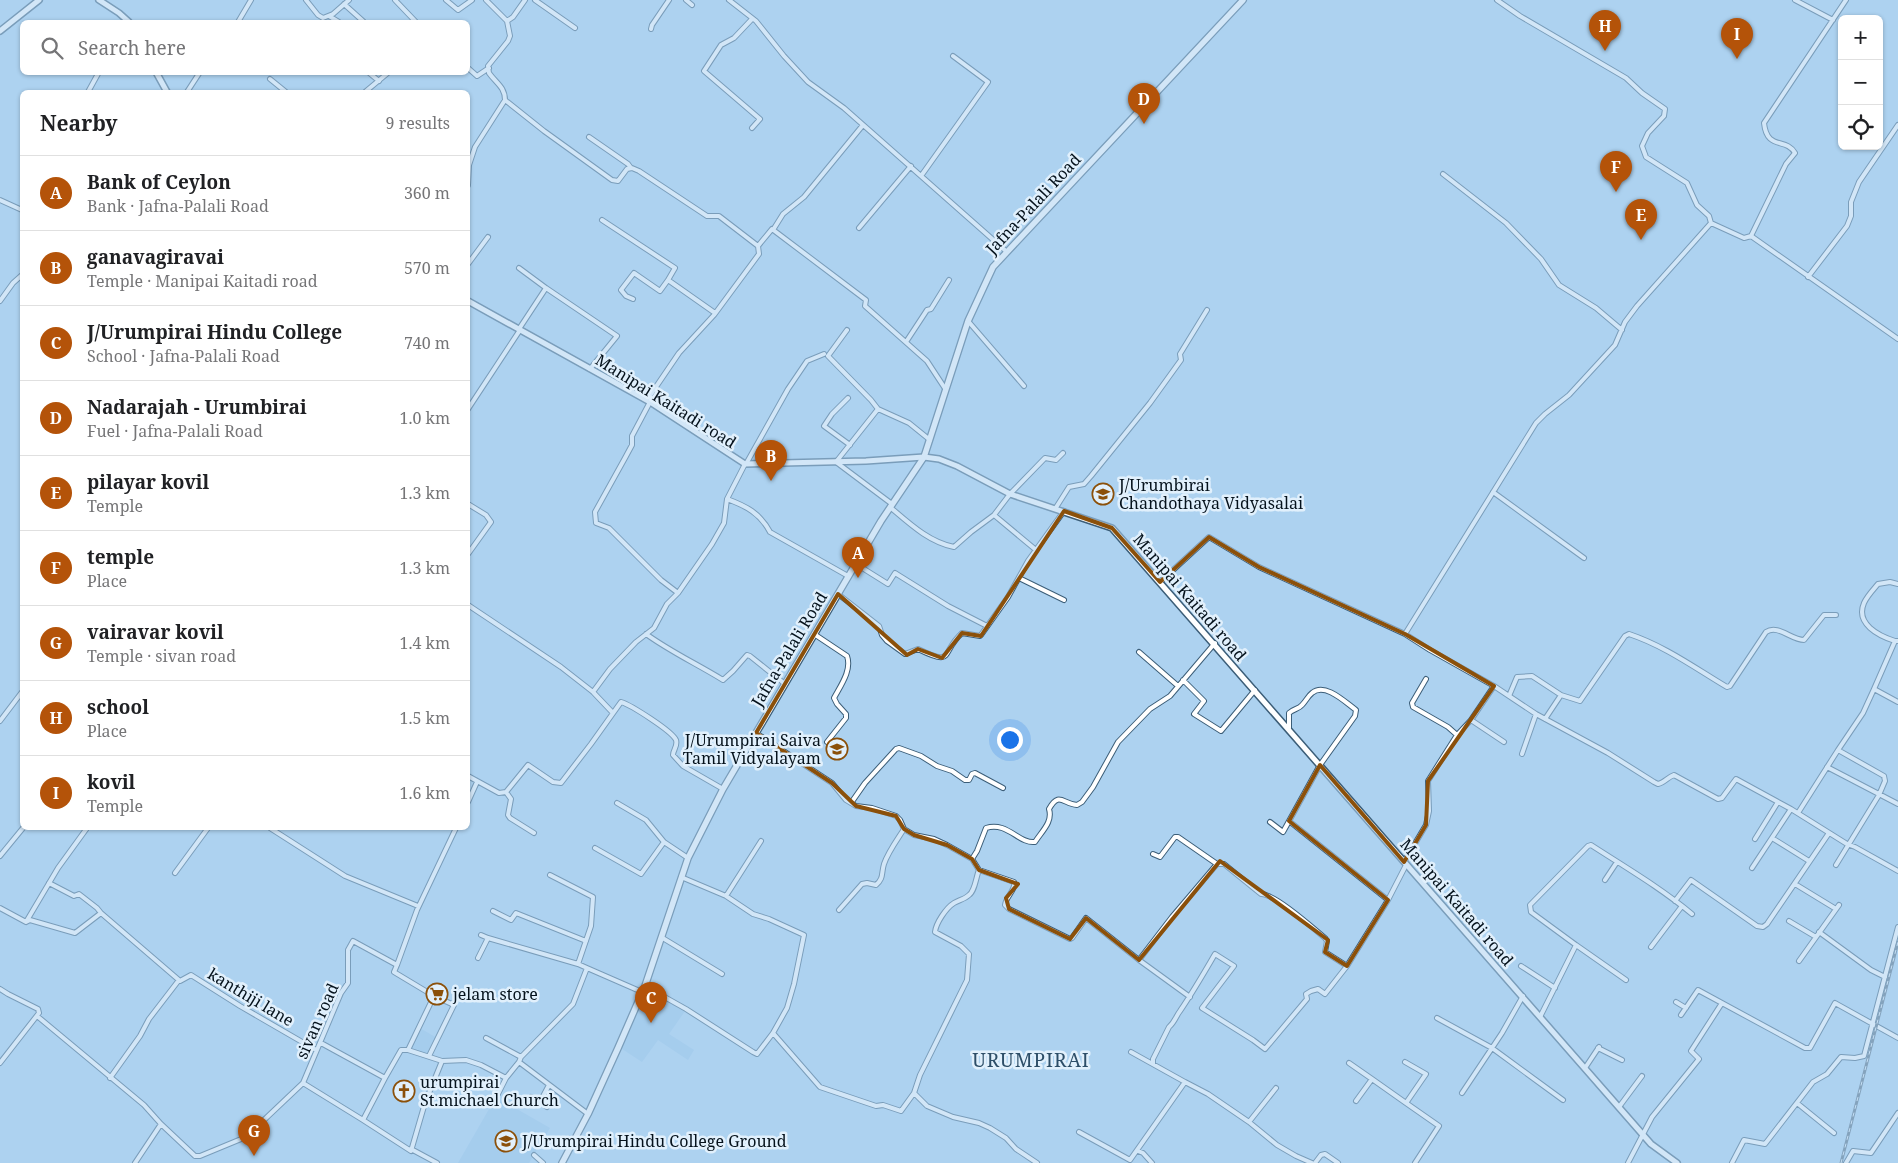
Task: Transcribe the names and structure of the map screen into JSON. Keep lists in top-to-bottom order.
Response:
{
  "streets": {
    "main road": ["Jafna-Palali Road", "Manipai Kaitadi road"],
    "street": ["kanthiji lane", "sivan road"]
  },
  "crossings": [
    ["Jafna-Palali Road", "Manipai Kaitadi road"],
    ["kanthiji lane", "sivan road"]
  ],
  "districts": ["URUMPIRAI"],
  "places": {
    "school or university": ["J/Urumbirai Chandothaya Vidyasalai", "J/Urumpirai Saiva Tamil Vidyalayam", "J/Urumpirai Hindu College Ground"],
    "supermarket": ["jelam store"],
    "church": ["urumpirai St.michael Church"]
  },
  "page": {
    "pins": [
      "H",
      "I",
      "D",
      "F",
      "E",
      "B",
      "A",
      "C",
      "G"
    ],
    "map_buttons": ["+", "−"],
    "search": "Search here",
    "heading": ["Nearby", "9 results"],
    "list": [
      {
        "mark": "A",
        "name": "Bank of Ceylon",
        "note": "Bank · Jafna-Palali Road",
        "value": "360 m"
      },
      {
        "mark": "B",
        "name": "ganavagiravai",
        "note": "Temple · Manipai Kaitadi road",
        "value": "570 m"
      },
      {
        "mark": "C",
        "name": "J/Urumpirai Hindu College",
        "note": "School · Jafna-Palali Road",
        "value": "740 m"
      },
      {
        "mark": "D",
        "name": "Nadarajah - Urumbirai",
        "note": "Fuel · Jafna-Palali Road",
        "value": "1.0 km"
      },
      {
        "mark": "E",
        "name": "pilayar kovil",
        "note": "Temple",
        "value": "1.3 km"
      },
      {
        "mark": "F",
        "name": "temple",
        "note": "Place",
        "value": "1.3 km"
      },
      {
        "mark": "G",
        "name": "vairavar kovil",
        "note": "Temple · sivan road",
        "value": "1.4 km"
      },
      {
        "mark": "H",
        "name": "school",
        "note": "Place",
        "value": "1.5 km"
      },
      {
        "mark": "I",
        "name": "kovil",
        "note": "Temple",
        "value": "1.6 km"
      }
    ]
  }
}
